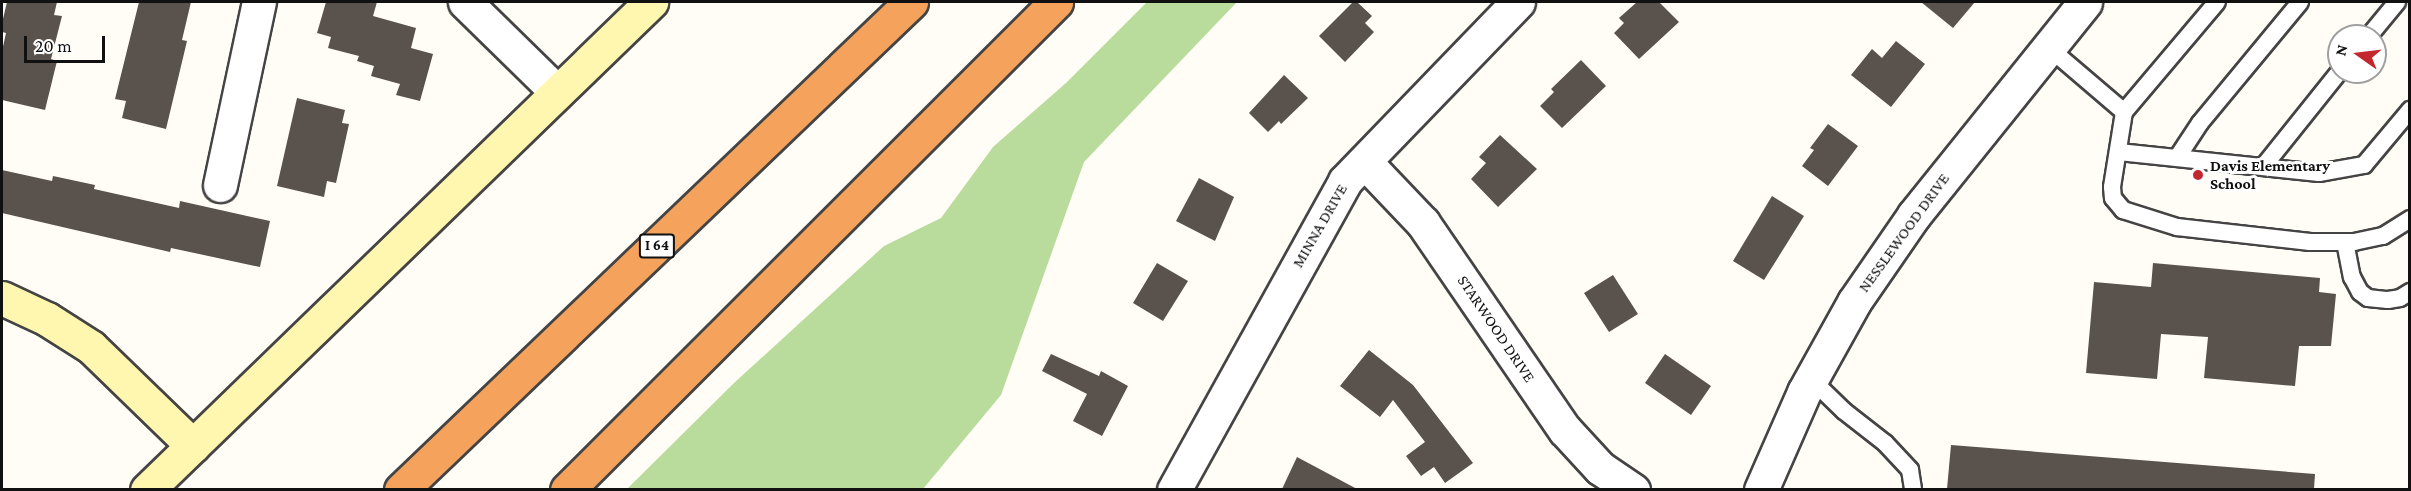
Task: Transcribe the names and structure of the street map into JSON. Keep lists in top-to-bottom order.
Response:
{
  "streets": {
    "highway": ["I 64"],
    "street": ["MINNA DRIVE", "NESSLEWOOD DRIVE", "STARWOOD DRIVE"]
  },
  "crossings": [
    ["MINNA DRIVE", "STARWOOD DRIVE"]
  ],
  "places": ["Davis Elementary School"],
  "scale_bar": "20 m",
  "north": "left"
}
